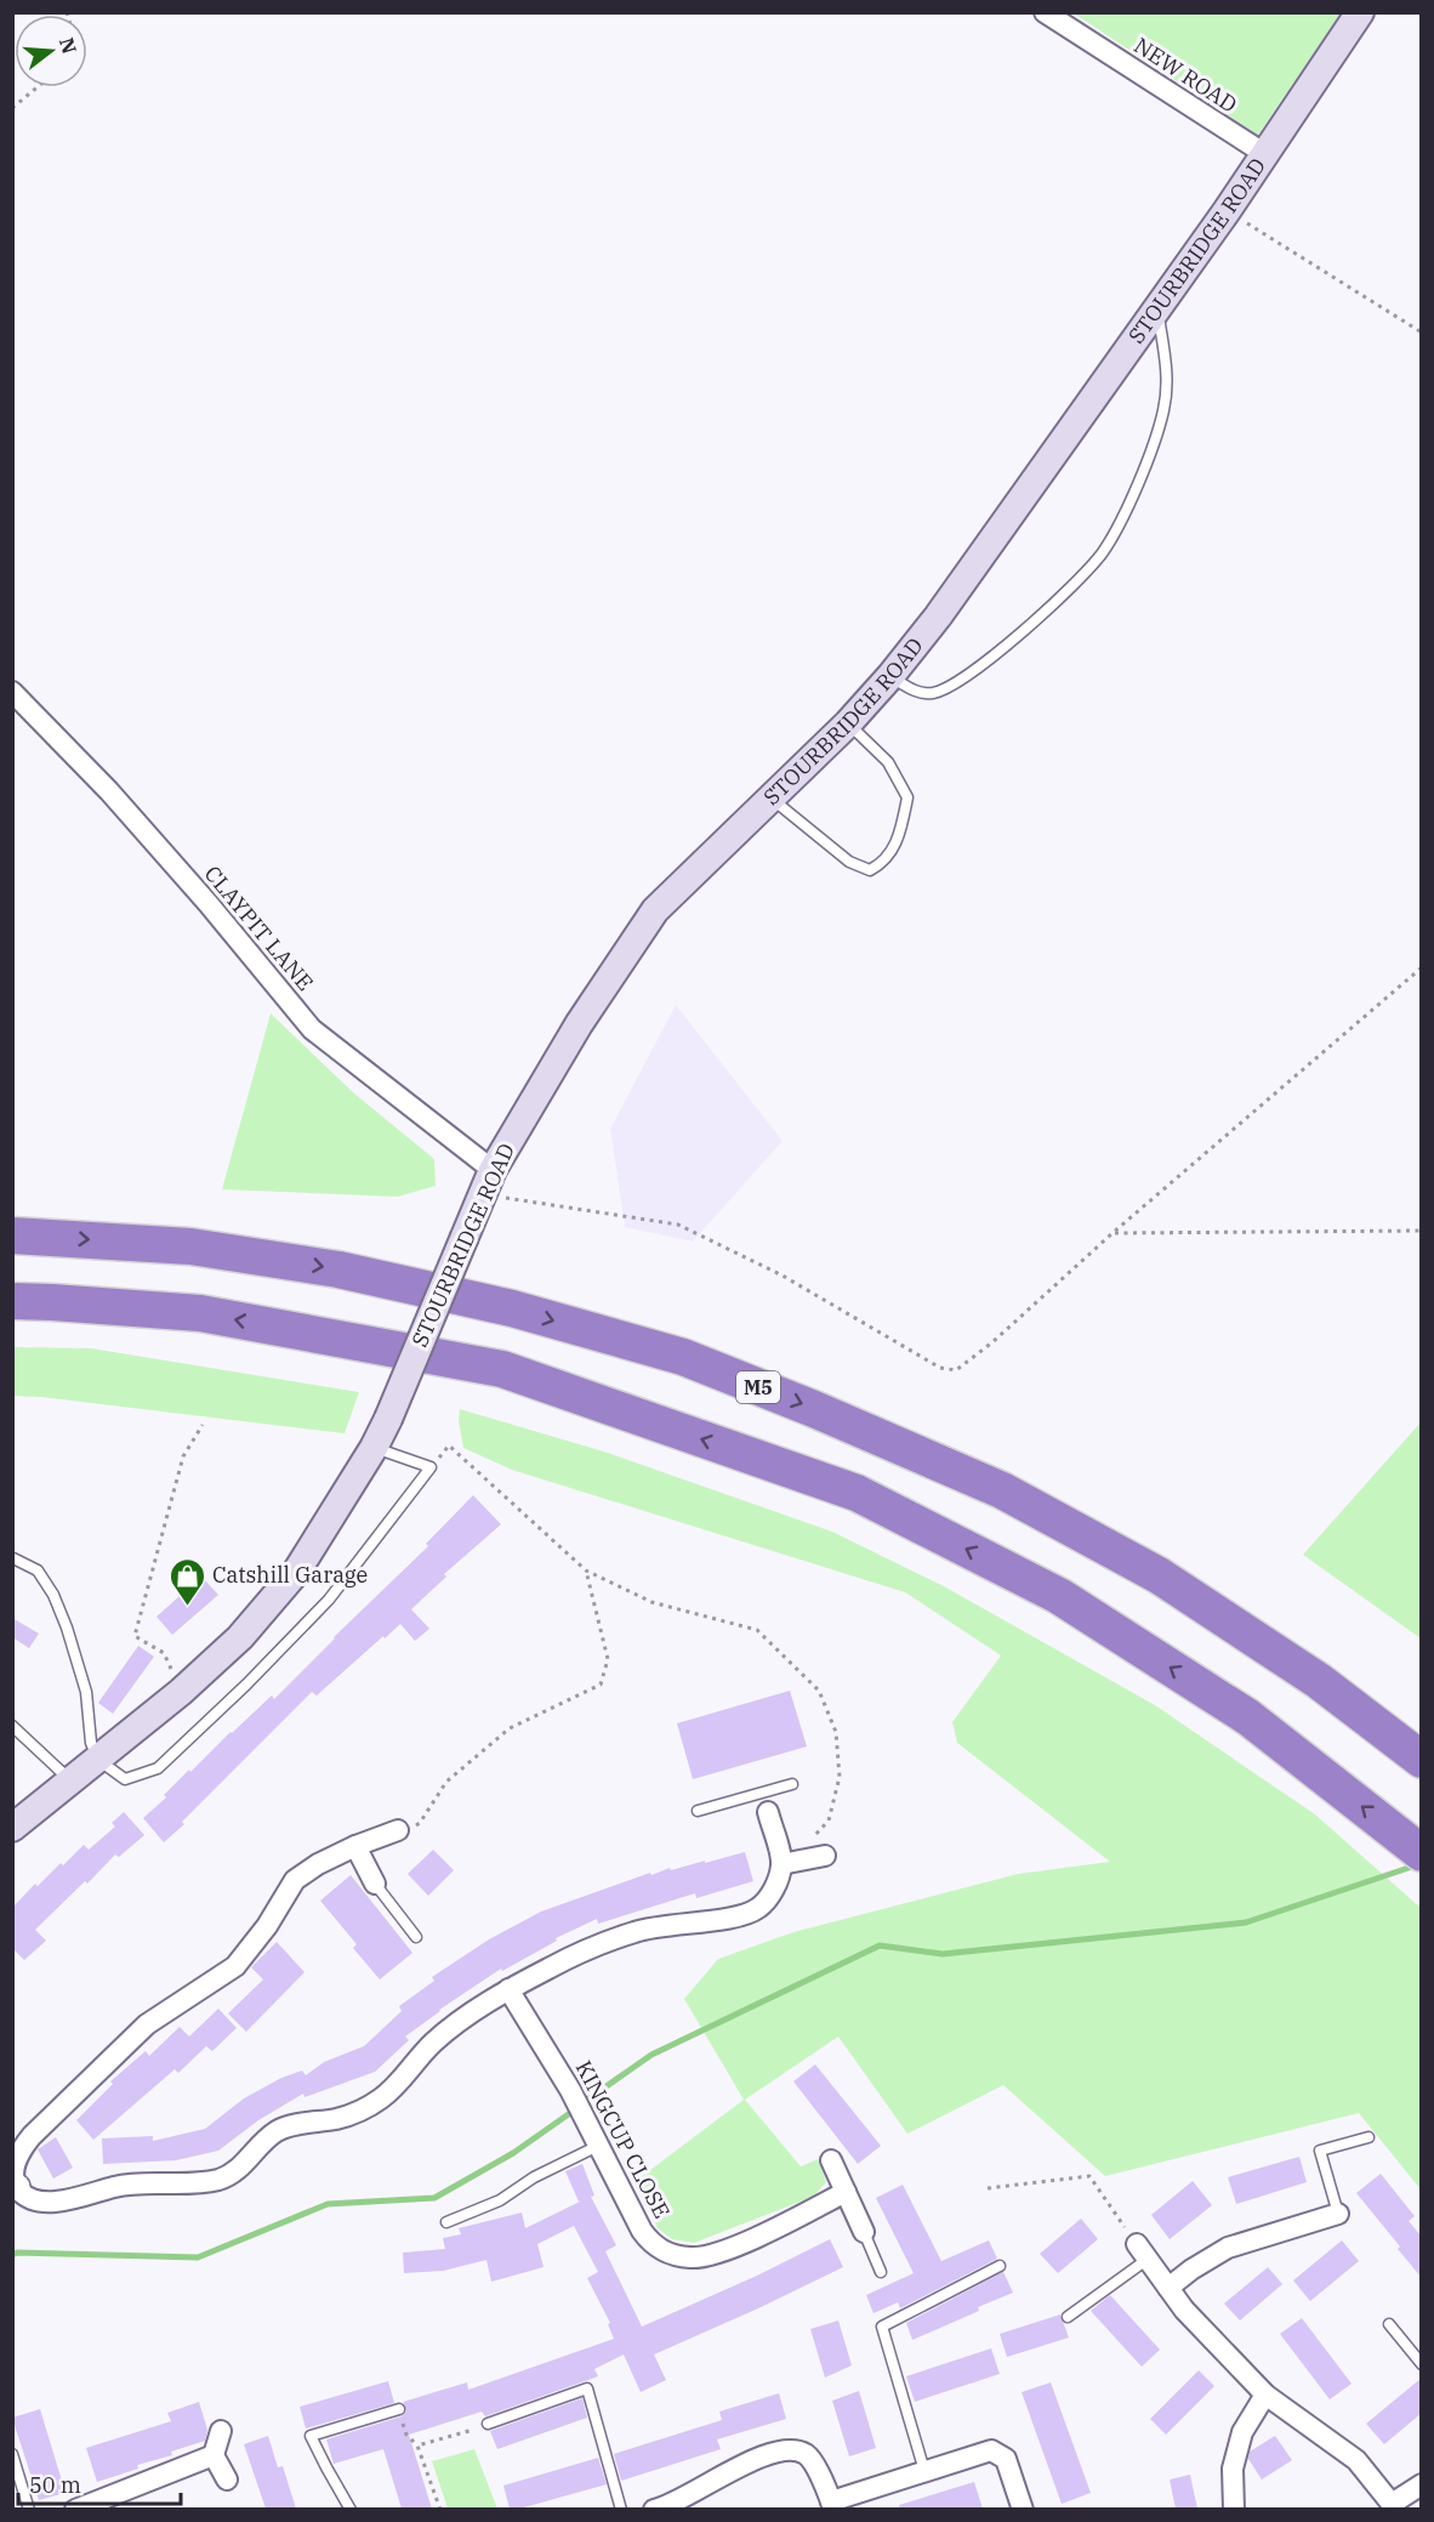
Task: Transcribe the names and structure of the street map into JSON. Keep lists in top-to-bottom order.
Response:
{
  "streets": {
    "highway": ["M5"],
    "main road": ["STOURBRIDGE ROAD"],
    "street": ["NEW ROAD", "CLAYPIT LANE", "KINGCUP CLOSE"]
  },
  "crossings": [
    ["NEW ROAD", "STOURBRIDGE ROAD"],
    ["STOURBRIDGE ROAD", "CLAYPIT LANE"]
  ],
  "places": {
    "shop": ["Catshill Garage"]
  },
  "scale_bar": "50 m",
  "north": "right"
}
